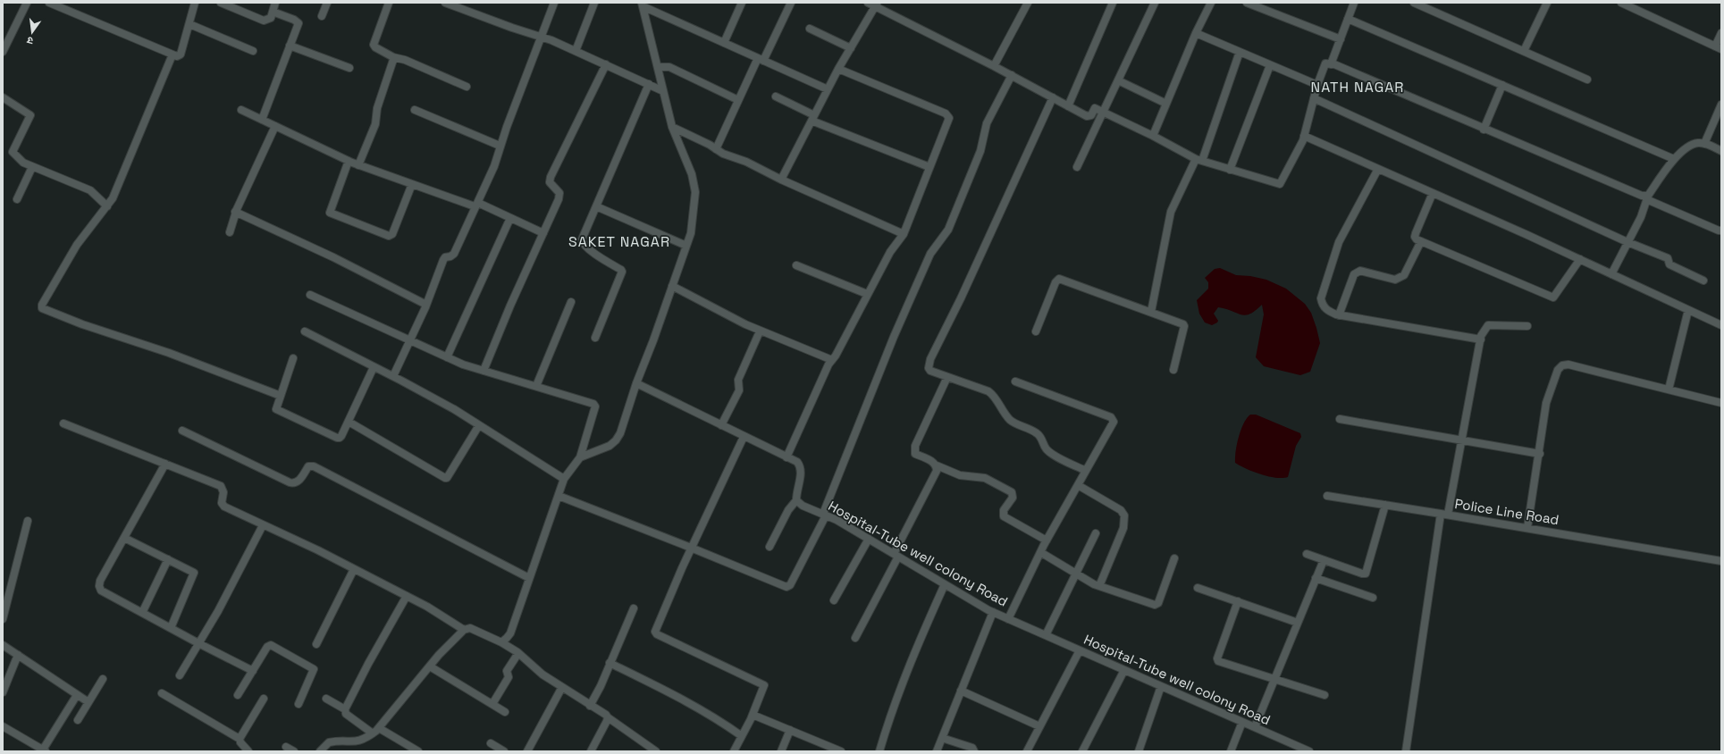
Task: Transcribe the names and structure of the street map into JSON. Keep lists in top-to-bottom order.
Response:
{
  "streets": {
    "street": ["Police Line Road", "Hospital-Tube well colony Road"]
  },
  "districts": ["NATH NAGAR", "SAKET NAGAR"],
  "north": "bottom"
}
